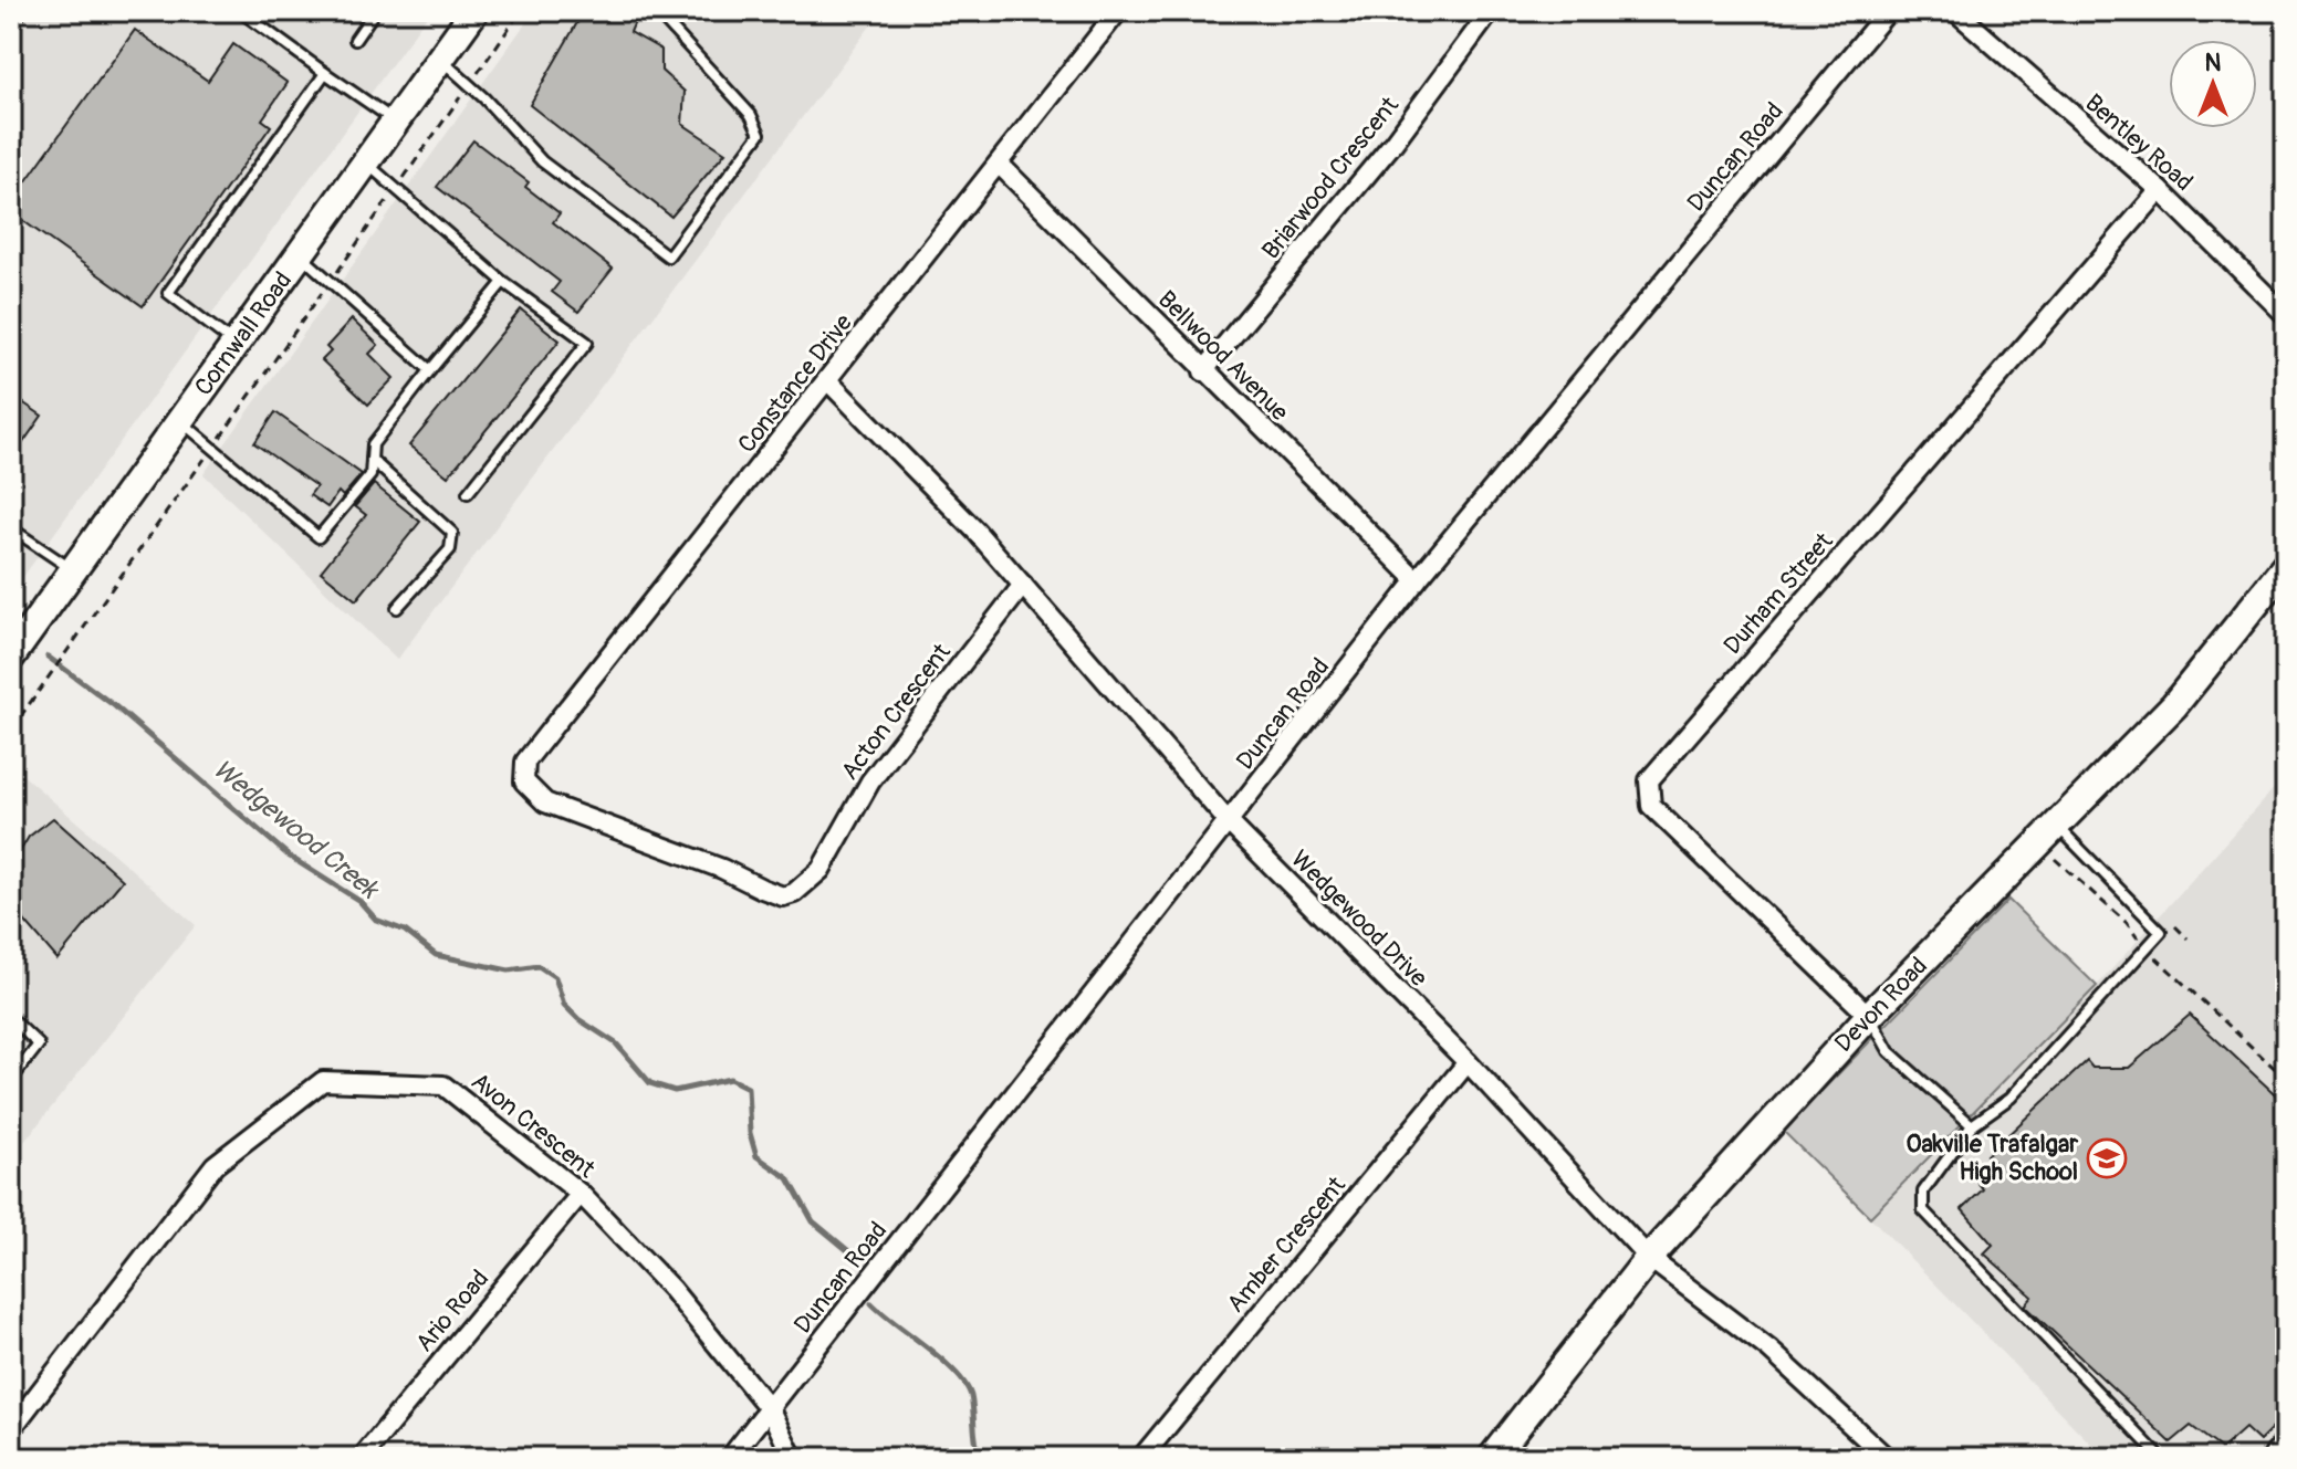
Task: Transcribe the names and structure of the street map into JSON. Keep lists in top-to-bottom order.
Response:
{
  "streets": {
    "street": [
      "Bentley Road",
      "Duncan Road",
      "Briarwood Crescent",
      "Cornwall Road",
      "Bellwood Avenue",
      "Constance Drive",
      "Durham Street",
      "Acton Crescent",
      "Wedgewood Drive",
      "Devon Road",
      "Avon Crescent",
      "Amber Crescent",
      "Ario Road"
    ]
  },
  "crossings": [
    ["Bentley Road", "Durham Street"],
    ["Duncan Road", "Bellwood Avenue"],
    ["Duncan Road", "Wedgewood Drive"],
    ["Duncan Road", "Avon Crescent"],
    ["Briarwood Crescent", "Bellwood Avenue"],
    ["Bellwood Avenue", "Constance Drive"],
    ["Constance Drive", "Acton Crescent"],
    ["Constance Drive", "Wedgewood Drive"],
    ["Durham Street", "Devon Road"],
    ["Acton Crescent", "Wedgewood Drive"],
    ["Wedgewood Drive", "Devon Road"],
    ["Wedgewood Drive", "Amber Crescent"],
    ["Avon Crescent", "Ario Road"]
  ],
  "water": ["Wedgewood Creek"],
  "places": {
    "school or university": ["Oakville Trafalgar High School"]
  },
  "north": "top"
}
